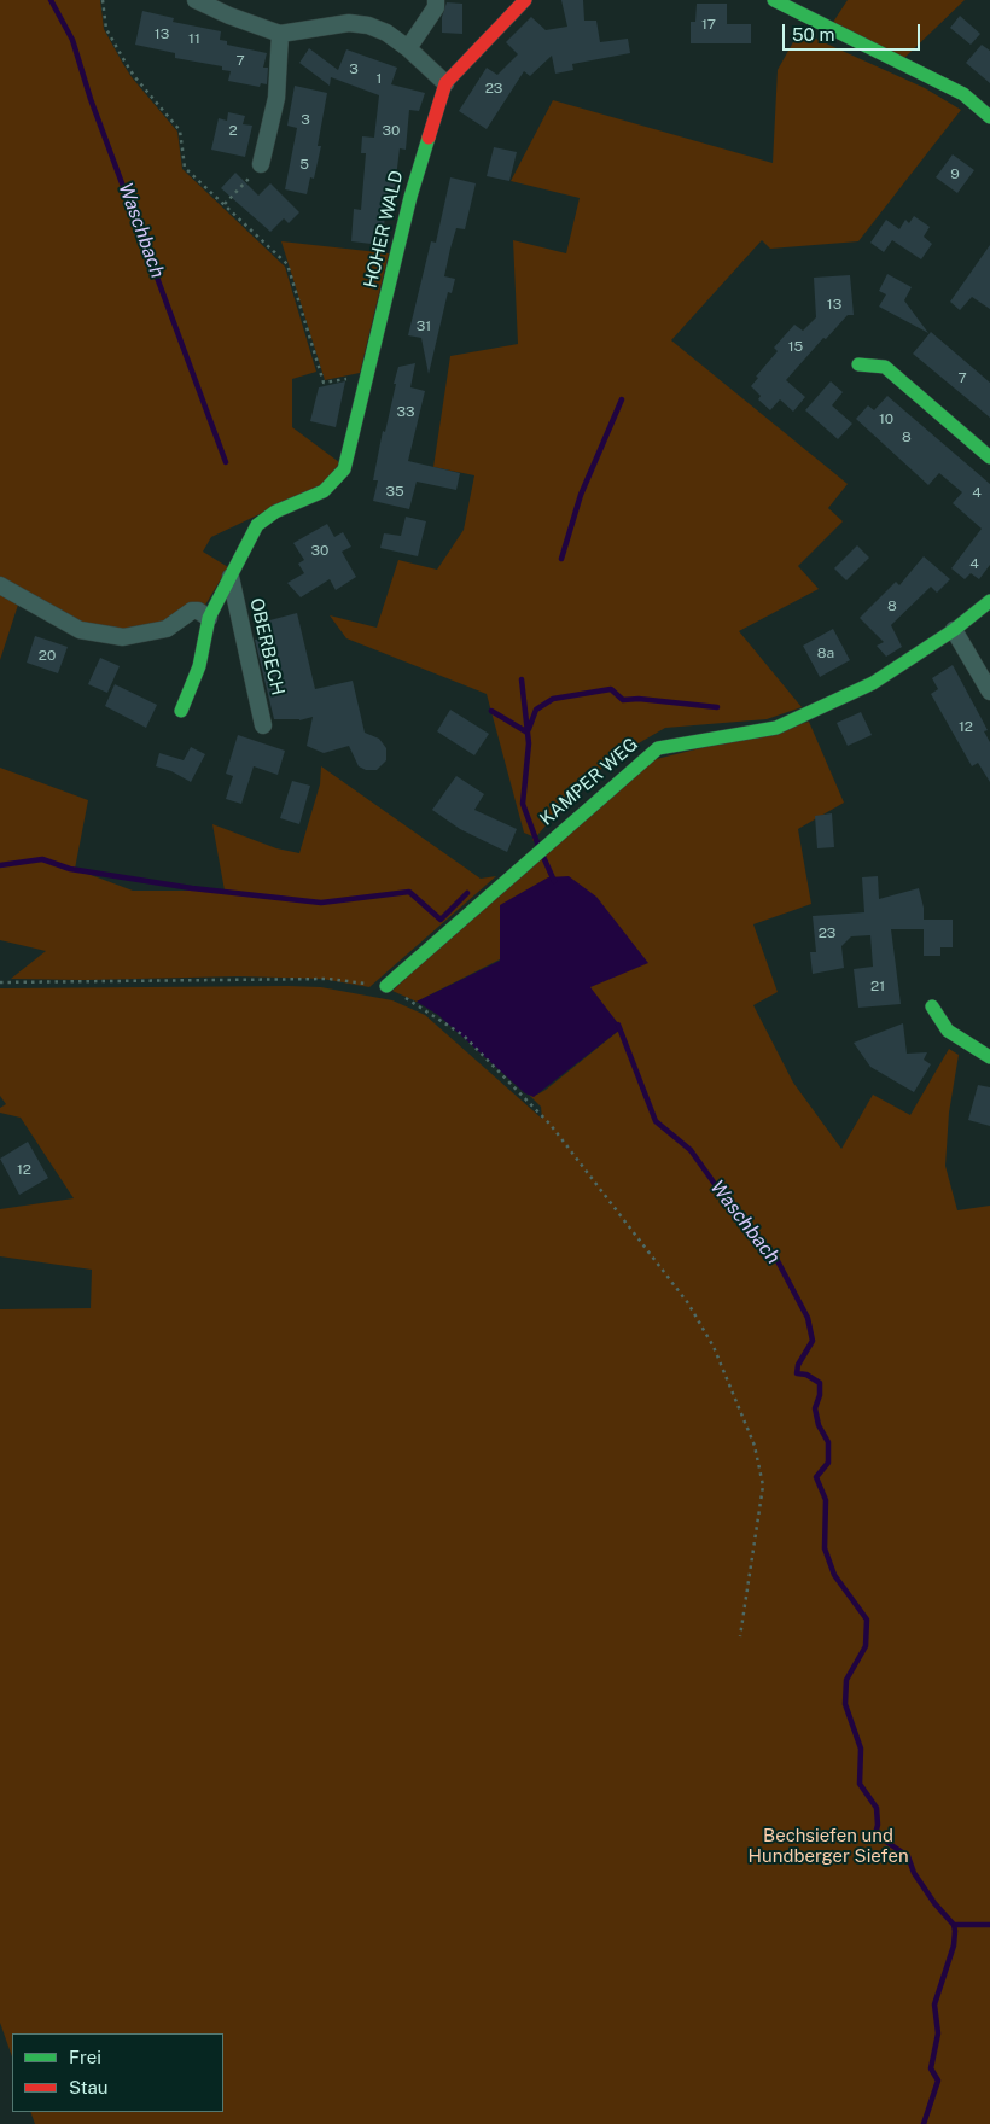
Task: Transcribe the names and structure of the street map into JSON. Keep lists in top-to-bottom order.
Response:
{
  "streets": {
    "street": ["HOHER WALD", "OBERBECH", "KAMPER WEG"]
  },
  "crossings": [
    ["HOHER WALD", "OBERBECH"]
  ],
  "water": ["Waschbach"],
  "parks": ["Bechsiefen und Hundberger Siefen"],
  "house_numbers": [
    "17",
    "13",
    "11",
    "7",
    "3",
    "1",
    "23",
    "3",
    "2",
    "30",
    "5",
    "9",
    "13",
    "31",
    "15",
    "7",
    "33",
    "10",
    "8",
    "35",
    "4",
    "30",
    "4",
    "8",
    "8a",
    "20",
    "12",
    "23",
    "21",
    "12"
  ],
  "legend": ["Frei", "Stau"],
  "scale_bar": "50 m"
}
